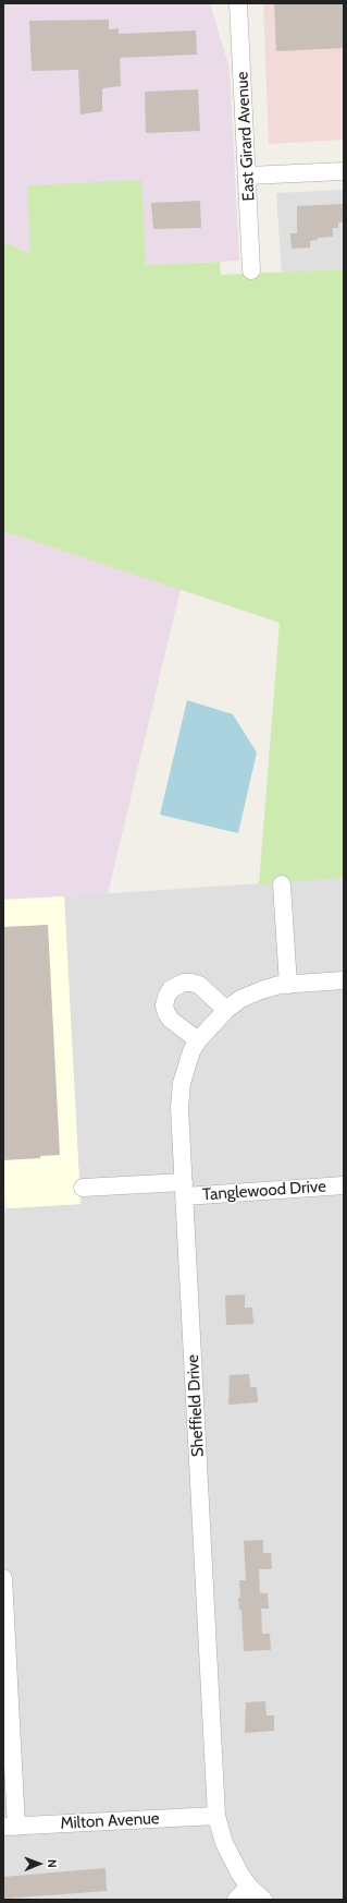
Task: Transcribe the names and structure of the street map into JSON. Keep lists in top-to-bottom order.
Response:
{
  "streets": {
    "street": [
      "East Girard Avenue",
      "Tanglewood Drive",
      "Sheffield Drive",
      "Milton Avenue"
    ]
  },
  "crossings": [
    ["Tanglewood Drive", "Sheffield Drive"],
    ["Sheffield Drive", "Milton Avenue"]
  ],
  "north": "right"
}
